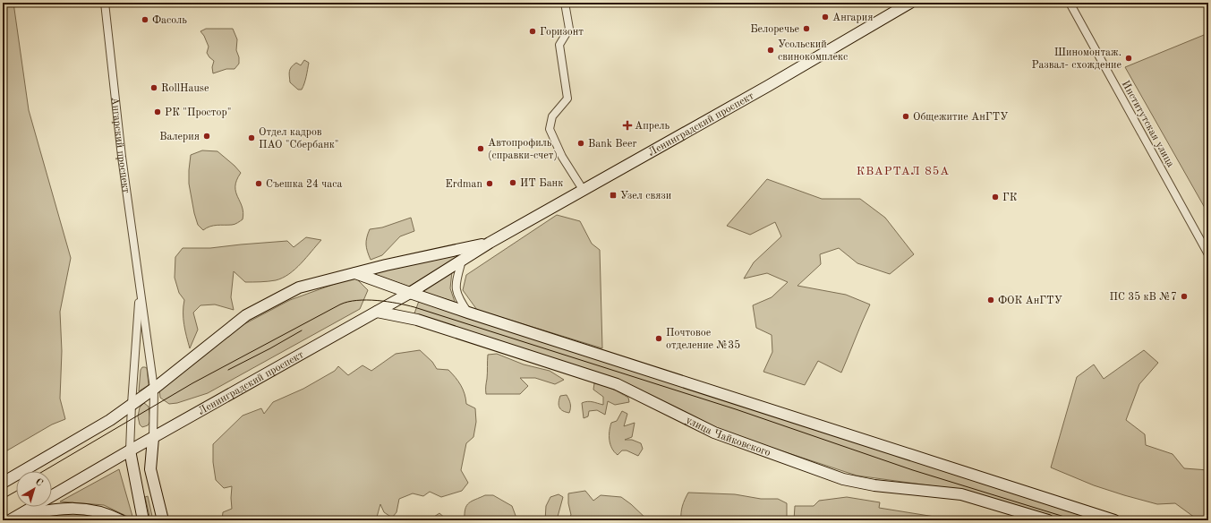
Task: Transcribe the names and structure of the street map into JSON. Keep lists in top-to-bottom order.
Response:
{
  "streets": {
    "main road": ["Ленинградский проспект", "Ангарский проспект", "улица Чайковского"],
    "street": ["Институтская улица"]
  },
  "crossings": [
    ["Ленинградский проспект", "Ангарский проспект"],
    ["Ленинградский проспект", "улица Чайковского"]
  ],
  "districts": ["КВАРТАЛ 85А"],
  "places": {
    "other": [
      "Ангария",
      "Фасоль",
      "Белоречье",
      "Горизонт",
      "Усольский свинокомплекс",
      "Шиномонтаж. Развал- схождение",
      "RollHause",
      "РК \"Простор\"",
      "Общежитие АнГТУ",
      "Валерия",
      "Отдел кадров ПАО \"Сбербанк\"",
      "Bank Beer",
      "Автопрофиль (справки-счет)",
      "ИТ Банк",
      "Съешка 24 часа",
      "Erdman",
      "ГК",
      "ПС 35 кВ №7",
      "ФОК АнГТУ",
      "Почтовое отделение №35"
    ],
    "health": ["Апрель"],
    "transit": ["Узел связи"]
  },
  "north": "top right"
}
